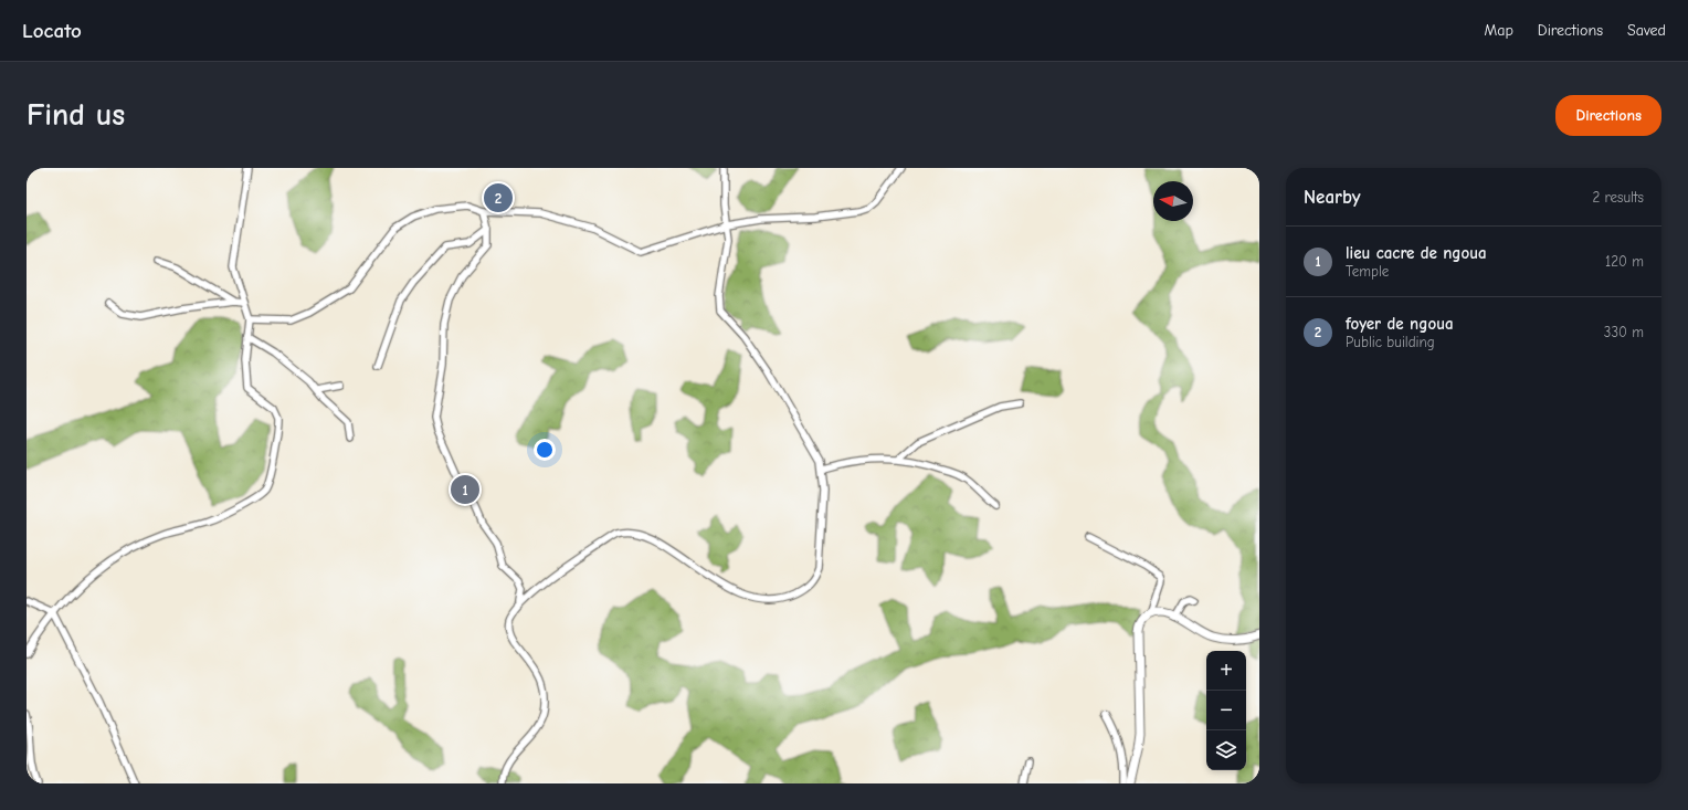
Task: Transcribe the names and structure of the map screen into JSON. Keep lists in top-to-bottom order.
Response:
{
  "north": "left",
  "page": {
    "header": "Locato",
    "nav": ["Map", "Directions", "Saved"],
    "buttons": "Directions",
    "title": "Find us",
    "heading": ["Nearby", "2 results"],
    "pins": ["2", "1"],
    "list": [
      {
        "mark": "1",
        "name": "lieu cacre de ngoua",
        "note": "Temple",
        "value": "120 m"
      },
      {
        "mark": "2",
        "name": "foyer de ngoua",
        "note": "Public building",
        "value": "330 m"
      }
    ],
    "map_buttons": ["+", "−"]
  }
}
